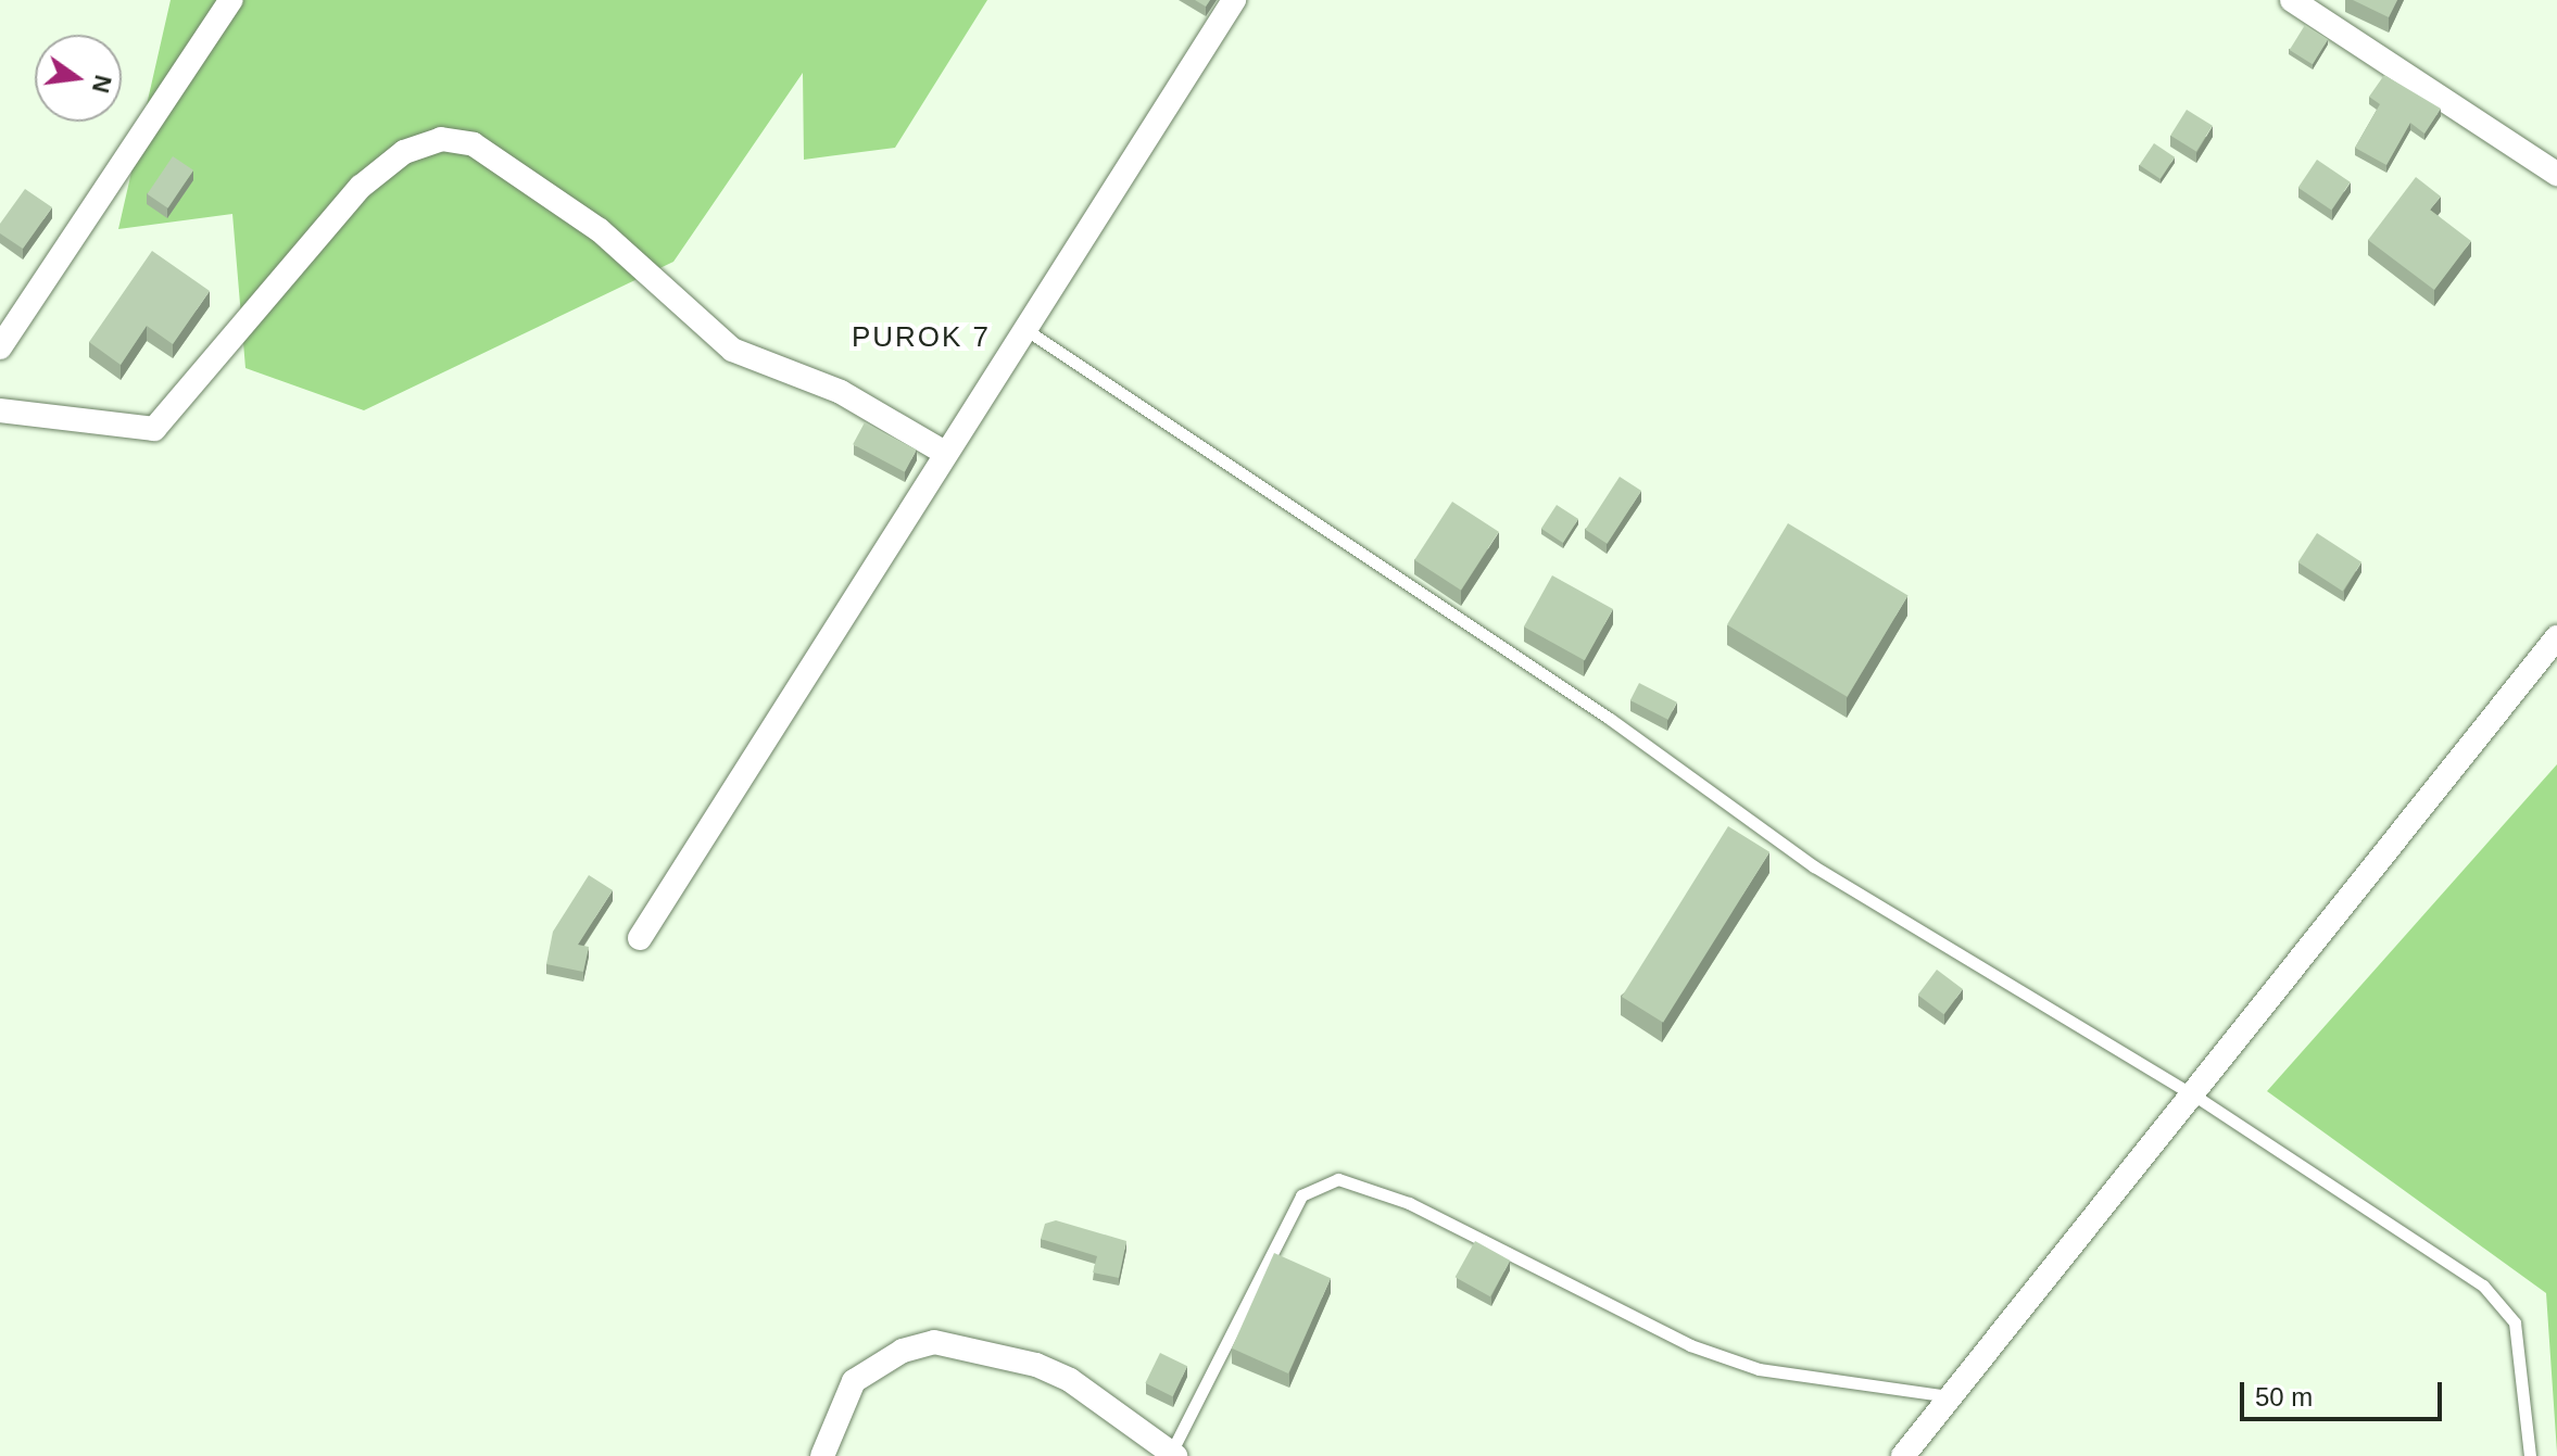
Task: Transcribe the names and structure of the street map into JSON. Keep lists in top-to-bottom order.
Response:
{
  "districts": ["PUROK 7"],
  "scale_bar": "50 m",
  "north": "right"
}
